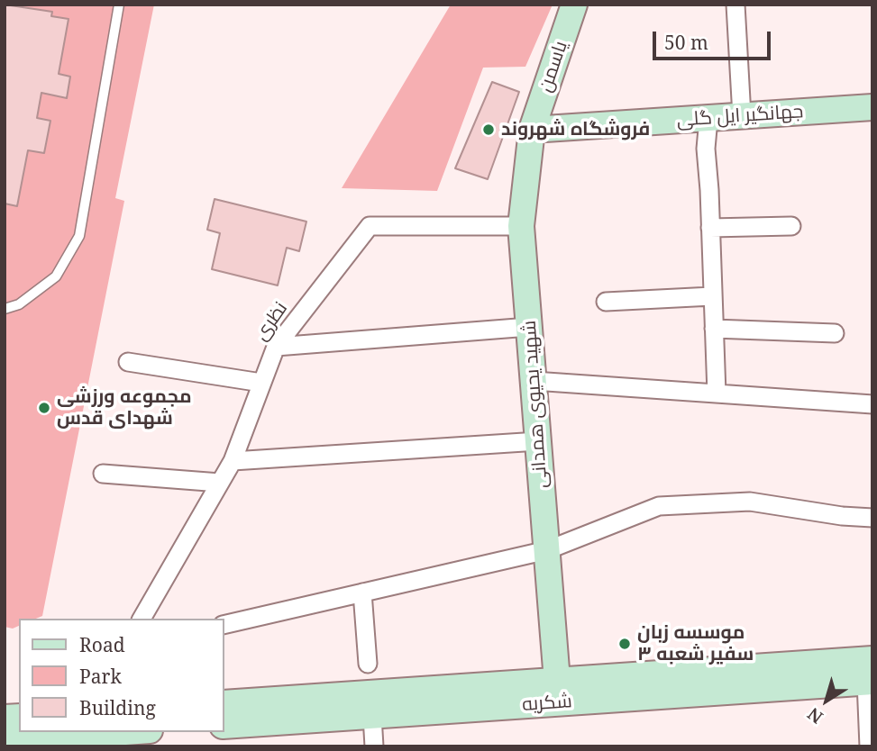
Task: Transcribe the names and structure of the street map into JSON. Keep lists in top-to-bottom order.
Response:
{
  "streets": {
    "main road": [
      "یاسمن",
      "جهانگیر ایل گلی",
      "شهید یحیوی همدانی",
      "شکریه"
    ],
    "street": ["نظری"]
  },
  "crossings": [
    ["یاسمن", "جهانگیر ایل گلی"],
    ["یاسمن", "شهید یحیوی همدانی"],
    ["جهانگیر ایل گلی", "شهید یحیوی همدانی"],
    ["نظری", "شهید یحیوی همدانی"],
    ["شهید یحیوی همدانی", "شکریه"]
  ],
  "places": ["فروشگاه شهروند", "مجموعه ورزشی شهدای قدس", "موسسه زبان سفیر شعبه ۳"],
  "legend": ["Road", "Park", "Building"],
  "scale_bar": "50 m",
  "north": "bottom left"
}
